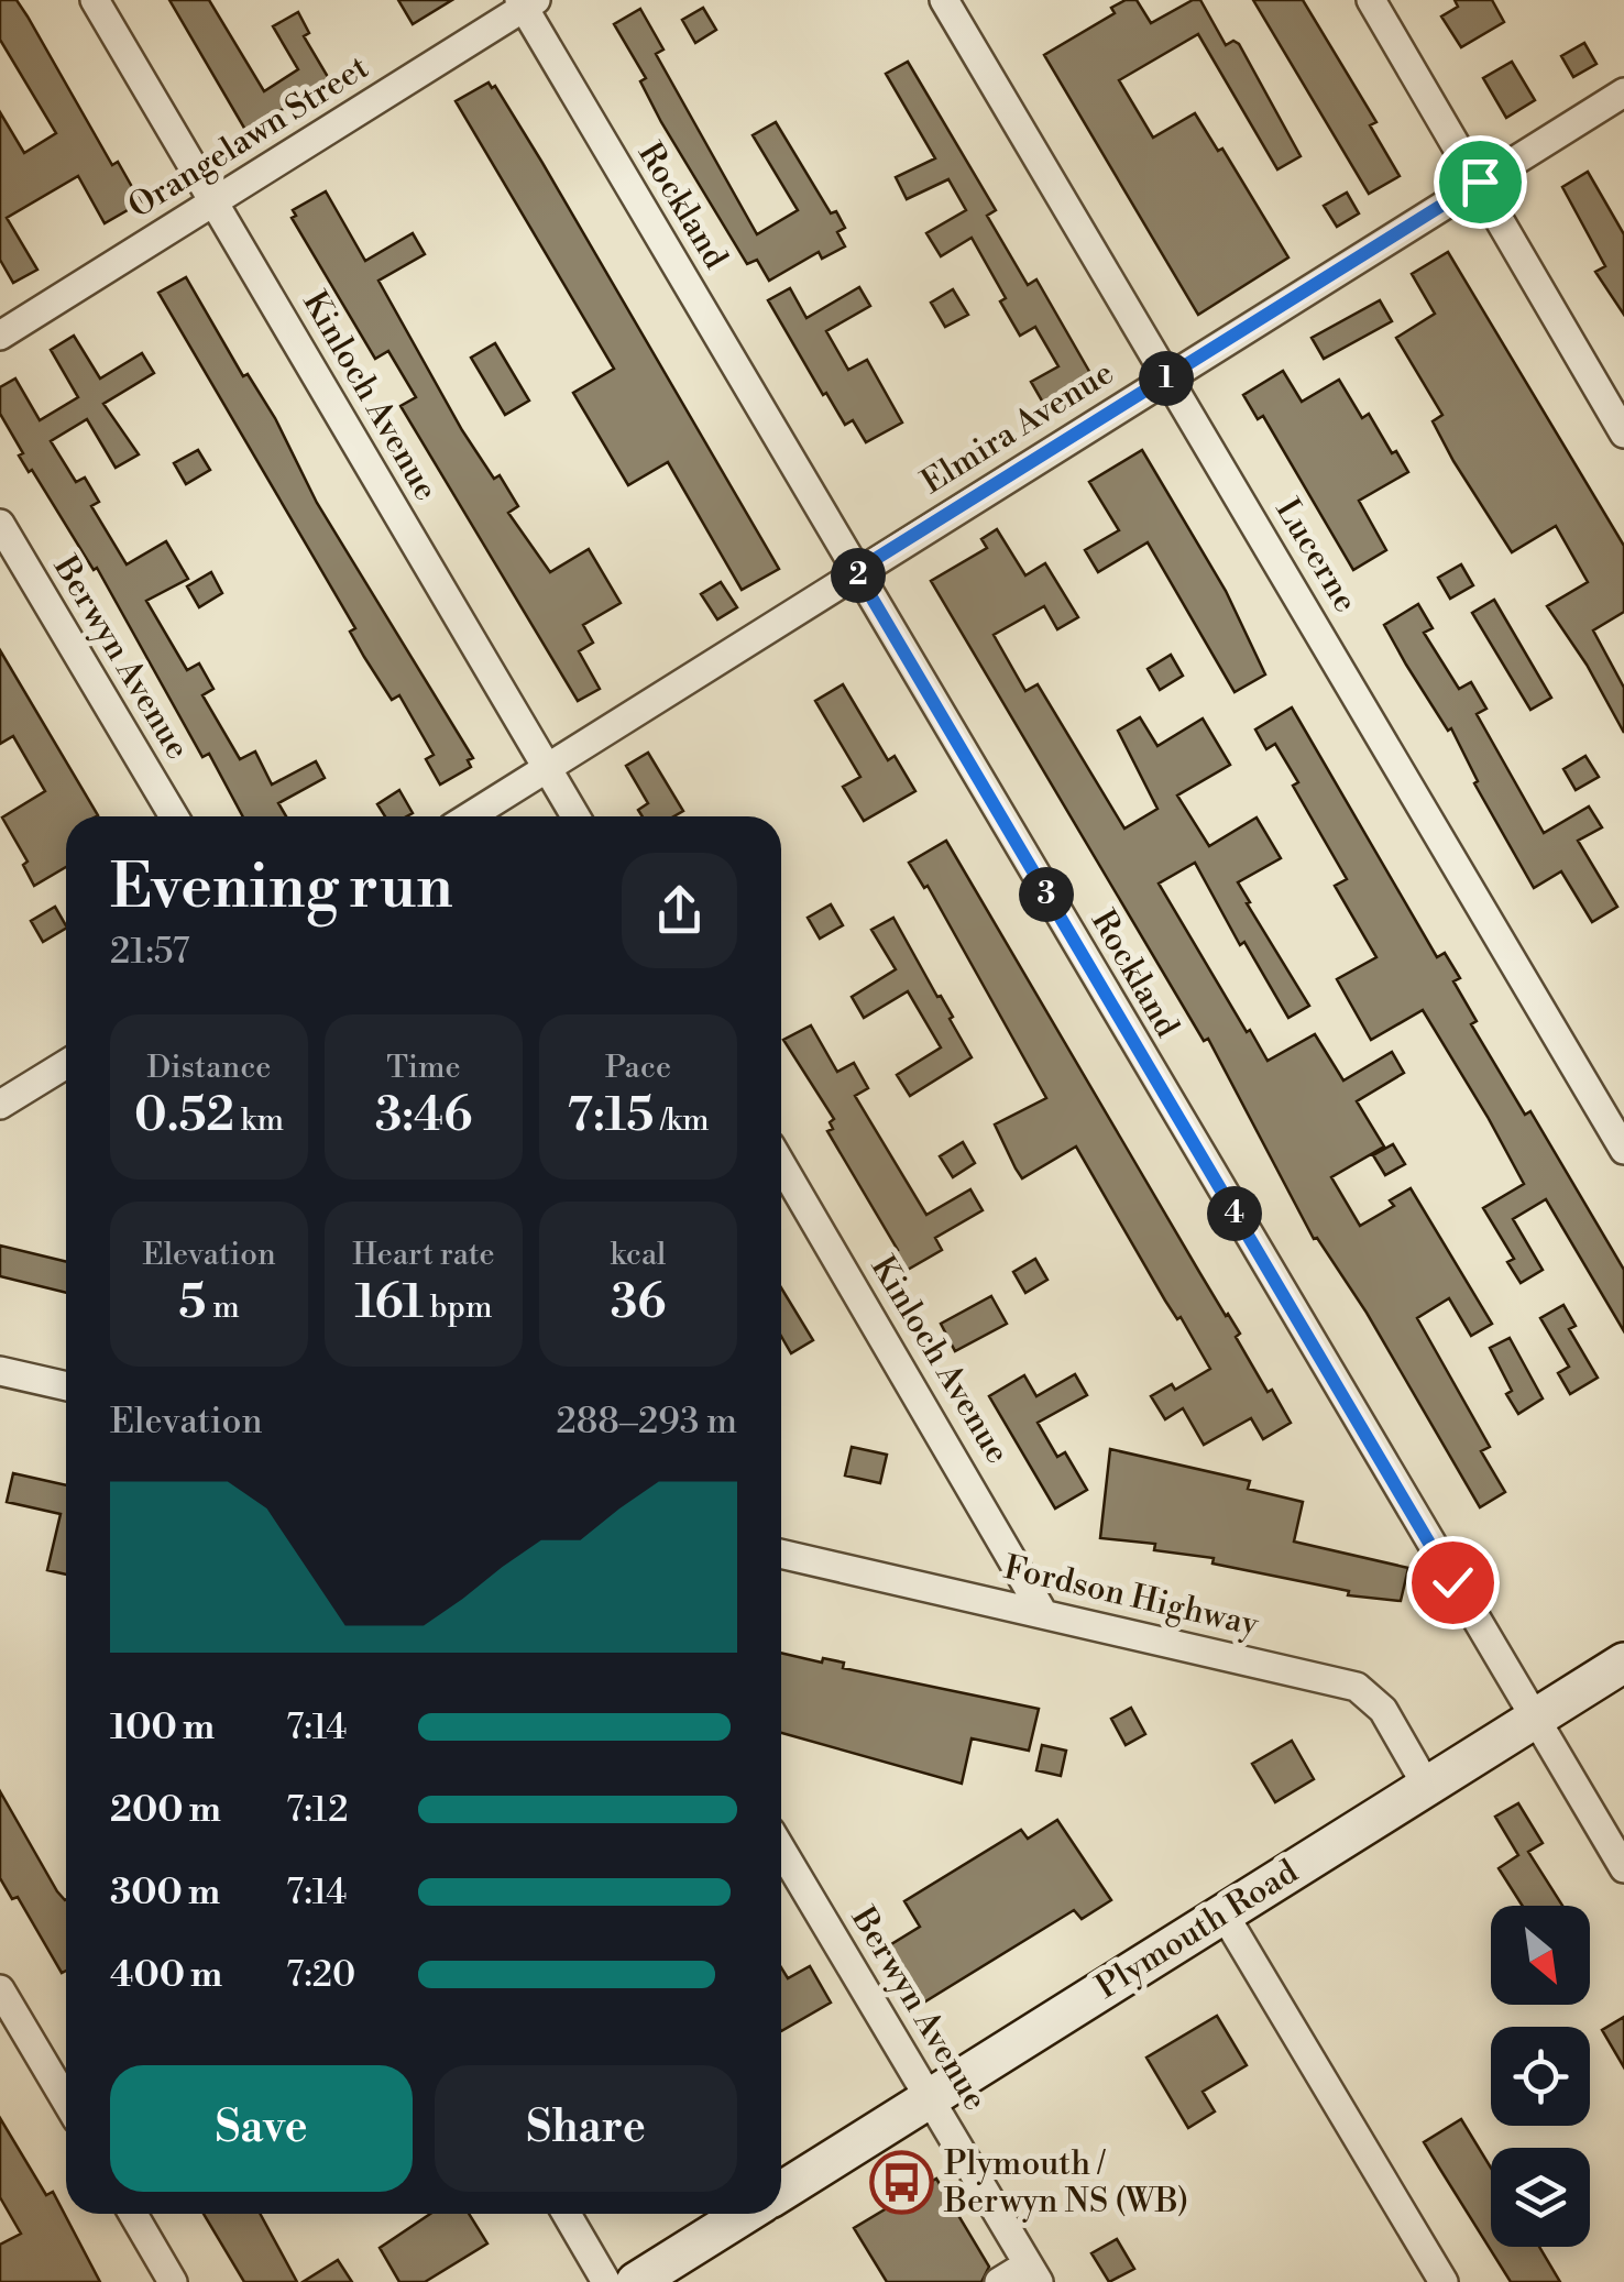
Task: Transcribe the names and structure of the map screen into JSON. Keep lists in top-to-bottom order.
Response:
{
  "streets": {
    "main road": ["Plymouth Road"],
    "street": [
      "Orangelawn Street",
      "Rockland",
      "Kinloch Avenue",
      "Elmira Avenue",
      "Lucerne",
      "Berwyn Avenue",
      "Fordson Highway"
    ]
  },
  "crossings": [
    ["Orangelawn Street", "Rockland"],
    ["Orangelawn Street", "Kinloch Avenue"],
    ["Rockland", "Elmira Avenue"],
    ["Rockland", "Plymouth Road"],
    ["Kinloch Avenue", "Elmira Avenue"],
    ["Kinloch Avenue", "Fordson Highway"],
    ["Elmira Avenue", "Lucerne"],
    ["Berwyn Avenue", "Plymouth Road"],
    ["Fordson Highway", "Plymouth Road"]
  ],
  "places": {
    "bus stop": ["Plymouth / Berwyn NS (WB)"]
  },
  "north": "bottom right",
  "page": {
    "pins": [
      "1",
      "2",
      "3",
      "4"
    ],
    "heading": ["Evening run", "21:57"],
    "stats": [
      ["Distance", "0.52 km"],
      ["Time", "3:46"],
      ["Pace", "7:15 /km"],
      ["Elevation", "5 m"],
      ["Heart rate", "161 bpm"],
      ["kcal", "36"]
    ],
    "chart": ["Elevation", "288–293 m"],
    "list": [
      {
        "name": "100 m",
        "note": "7:14"
      },
      {
        "name": "200 m",
        "note": "7:12"
      },
      {
        "name": "300 m",
        "note": "7:14"
      },
      {
        "name": "400 m",
        "note": "7:20"
      }
    ],
    "buttons": ["Save", "Share"]
  }
}
